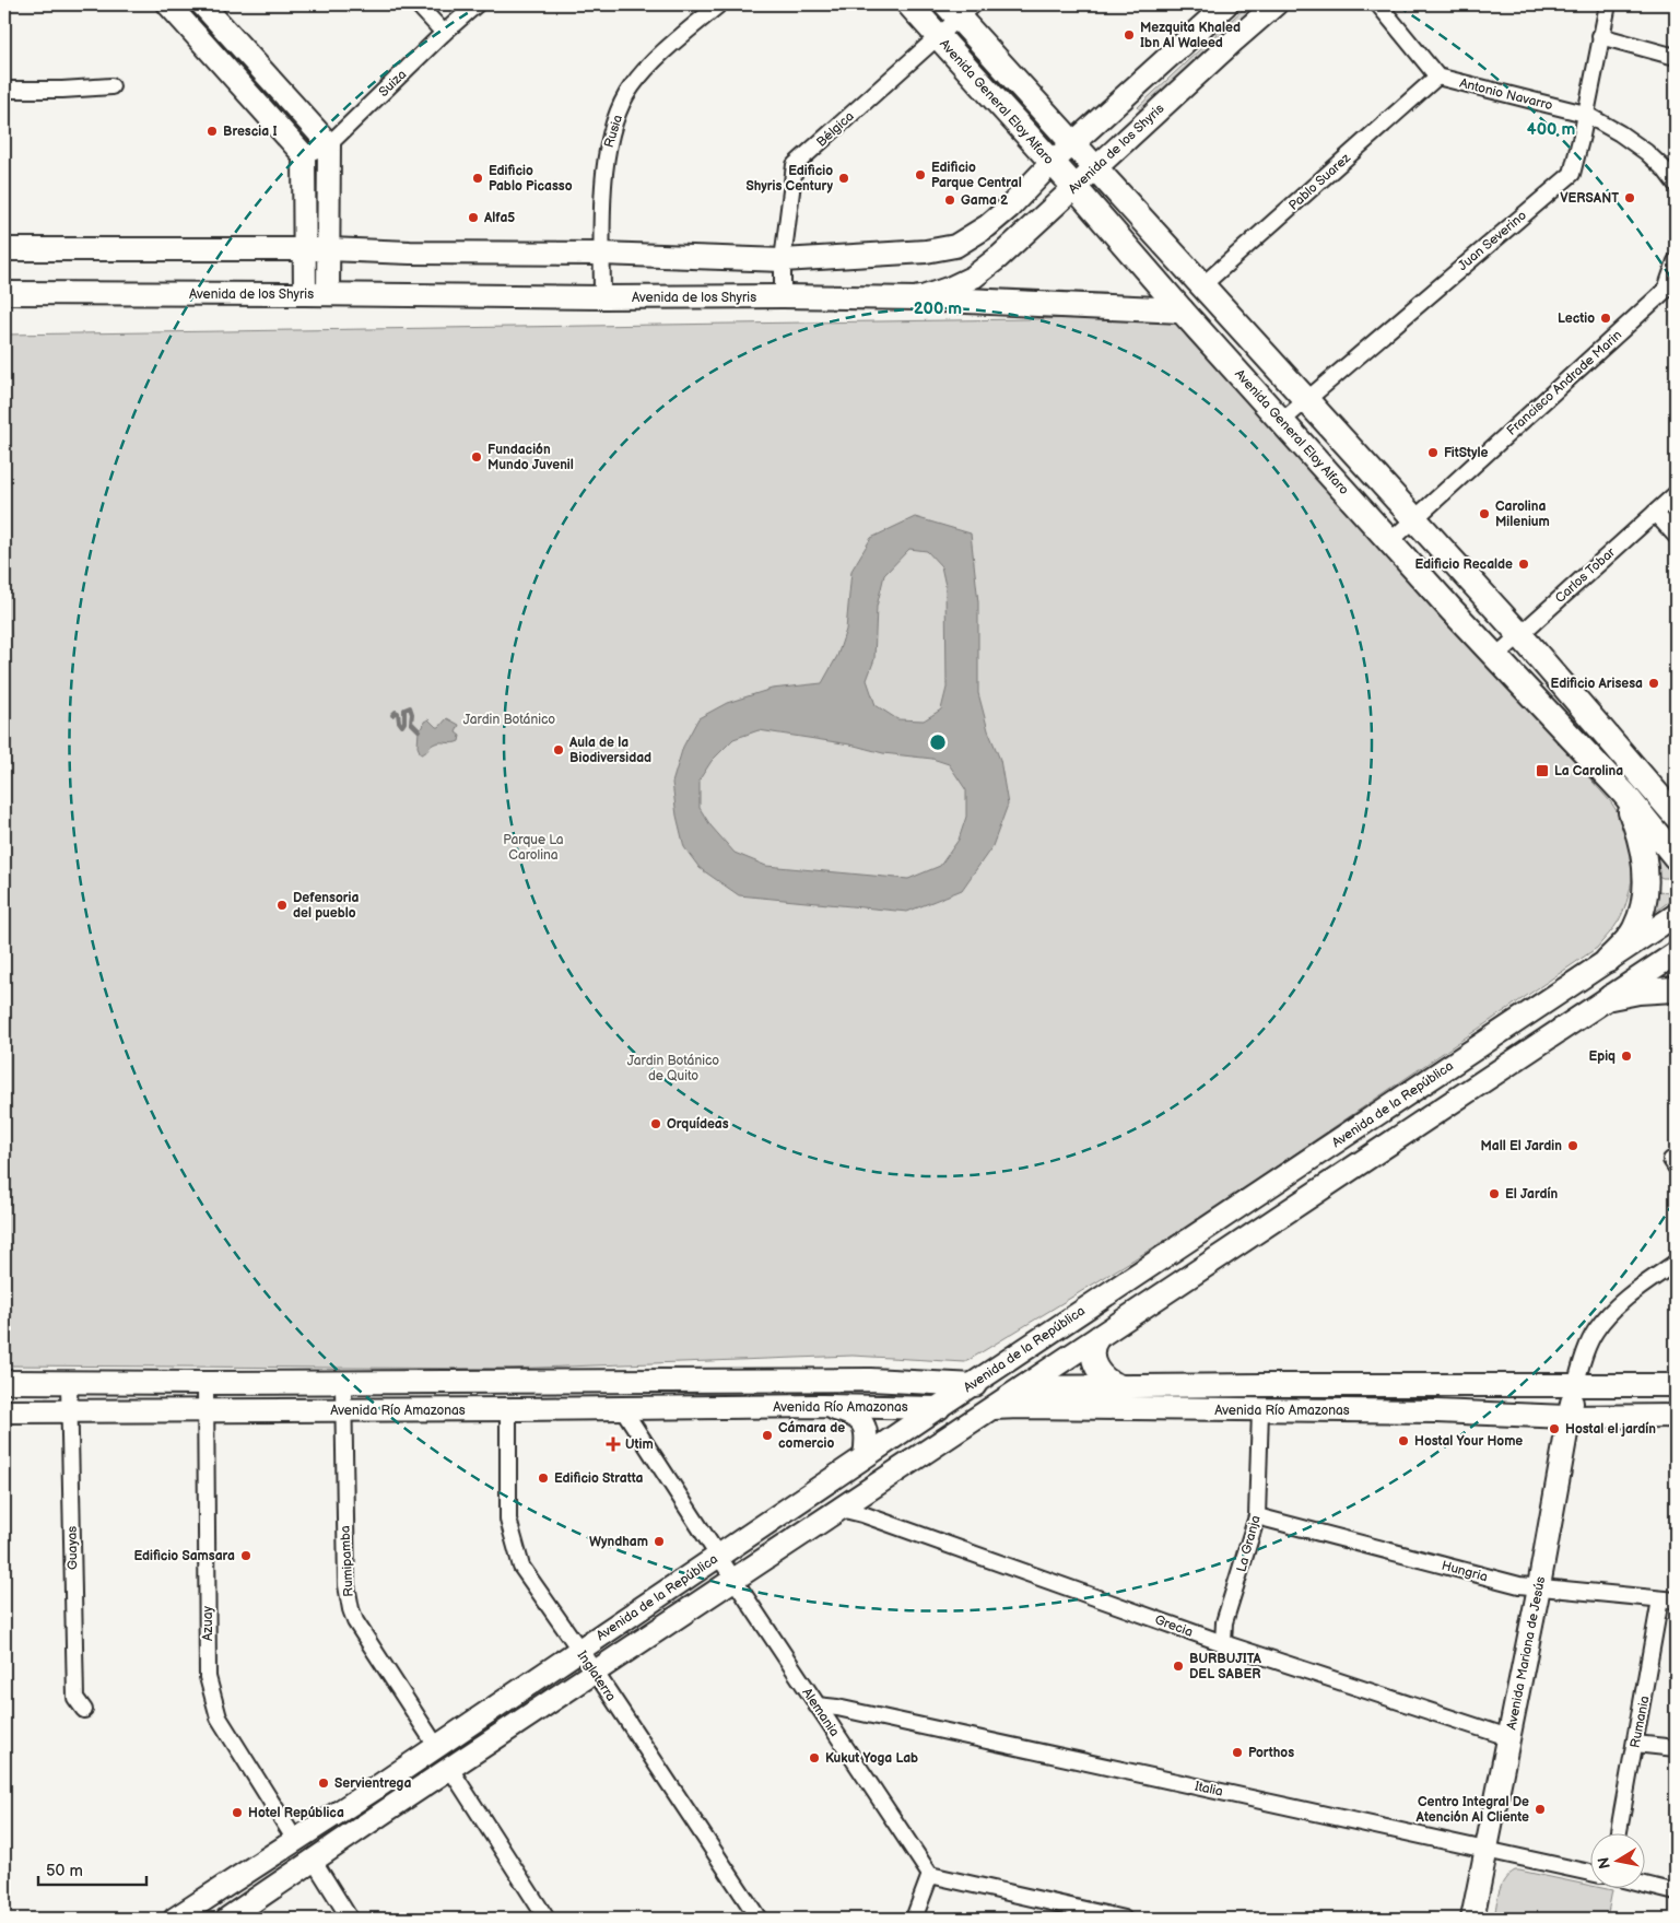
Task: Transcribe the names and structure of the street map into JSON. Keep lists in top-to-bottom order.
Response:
{
  "streets": {
    "main road": [
      "Avenida General Eloy Alfaro",
      "Avenida de los Shyris",
      "Avenida de la República",
      "Avenida Río Amazonas",
      "Avenida Mariana de Jesús"
    ],
    "street": [
      "Suiza",
      "Antonio Navarro",
      "Bélgica",
      "Rusia",
      "Pablo Suarez",
      "Juan Severino",
      "Francisco Andrade Marin",
      "Carlos Tobar",
      "La Granja",
      "Guayas",
      "Rumipamba",
      "Hungria",
      "Azuay",
      "Grecia",
      "Inglaterra",
      "Alemania",
      "Rumania",
      "Italia"
    ]
  },
  "crossings": [
    ["Antonio Navarro", "Pablo Suarez"],
    ["Antonio Navarro", "Juan Severino"],
    ["Avenida General Eloy Alfaro", "Bélgica"],
    ["Avenida General Eloy Alfaro", "Avenida de los Shyris"],
    ["Avenida General Eloy Alfaro", "Pablo Suarez"],
    ["Avenida General Eloy Alfaro", "Juan Severino"],
    ["Avenida General Eloy Alfaro", "Francisco Andrade Marin"],
    ["Avenida General Eloy Alfaro", "Carlos Tobar"],
    ["Bélgica", "Avenida de los Shyris"],
    ["Rusia", "Avenida de los Shyris"],
    ["Avenida de la República", "Avenida Río Amazonas"],
    ["Avenida de la República", "Rumipamba"],
    ["Avenida de la República", "Azuay"],
    ["Avenida de la República", "Grecia"],
    ["Avenida de la República", "Inglaterra"],
    ["Avenida de la República", "Alemania"],
    ["Avenida Río Amazonas", "La Granja"],
    ["Avenida Río Amazonas", "Guayas"],
    ["Avenida Río Amazonas", "Rumipamba"],
    ["Avenida Río Amazonas", "Azuay"],
    ["Avenida Río Amazonas", "Avenida Mariana de Jesús"],
    ["Avenida Río Amazonas", "Inglaterra"],
    ["Avenida Río Amazonas", "Alemania"],
    ["La Granja", "Hungria"],
    ["La Granja", "Grecia"],
    ["Hungria", "Avenida Mariana de Jesús"],
    ["Hungria", "Rumania"],
    ["Grecia", "Avenida Mariana de Jesús"],
    ["Avenida Mariana de Jesús", "Italia"],
    ["Alemania", "Italia"]
  ],
  "parks": ["Jardin Botánico", "Parque La Carolina", "Jardin Botánico de Quito"],
  "places": {
    "other": [
      "Mezquita Khaled Ibn Al Waleed",
      "Brescia I",
      "Edificio Parque Central",
      "Edificio Pablo Picasso",
      "Edificio Shyris Century",
      "VERSANT",
      "Gama 2",
      "Alfa5",
      "Lectio",
      "FitStyle",
      "Fundación Mundo Juvenil",
      "Carolina Milenium",
      "Edificio Recalde",
      "Edificio Arisesa",
      "Aula de la Biodiversidad",
      "Defensoria del pueblo",
      "Epiq",
      "Orquídeas",
      "Mall El Jardin",
      "El Jardín",
      "Hostal el jardín",
      "Cámara de comercio",
      "Hostal Your Home",
      "Edificio Stratta",
      "Wyndham",
      "Edificio Samsara",
      "BURBUJITA DEL SABER",
      "Porthos",
      "Kukut Yoga Lab",
      "Servientrega",
      "Centro Integral De Atención Al Cliente",
      "Hotel República"
    ],
    "transit": ["La Carolina"],
    "health": ["Utim"]
  },
  "scale_bar": "50 m",
  "north": "left",
  "rings": ["400 m", "200 m"]
}
